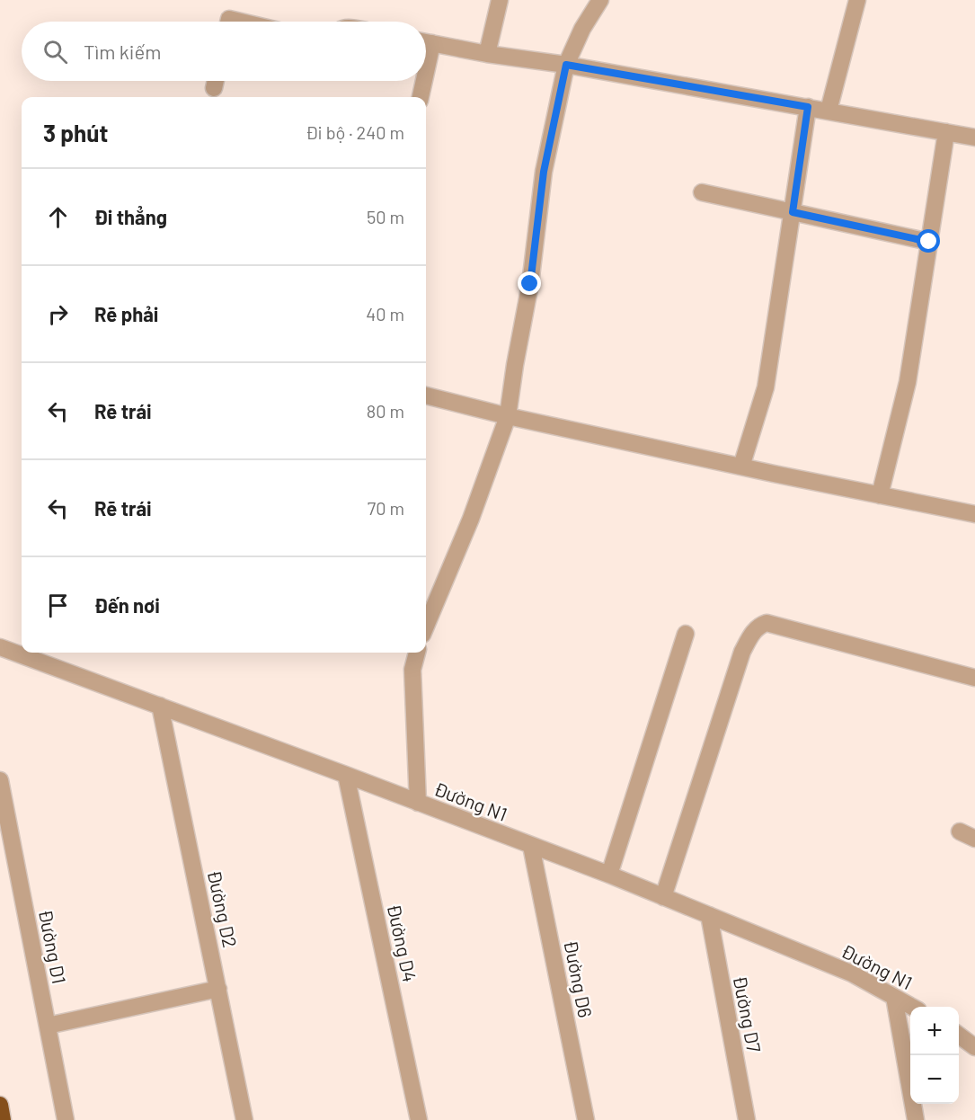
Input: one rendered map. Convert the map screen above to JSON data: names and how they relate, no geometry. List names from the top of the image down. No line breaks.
{"streets":{"street":["Đường N1","Đường D2","Đường D4","Đường D1","Đường D6","Đường D7"]},"crossings":[["Đường N1","Đường D2"],["Đường N1","Đường D4"],["Đường N1","Đường D6"],["Đường N1","Đường D7"]],"page":{"search":"Tìm kiếm","heading":["3 phút","Đi bộ · 240 m"],"list":[["Đi thẳng","50 m"],["Rẽ phải","40 m"],["Rẽ trái","80 m"],["Rẽ trái","70 m"],"Đến nơi"],"map_buttons":["+","−"]}}
